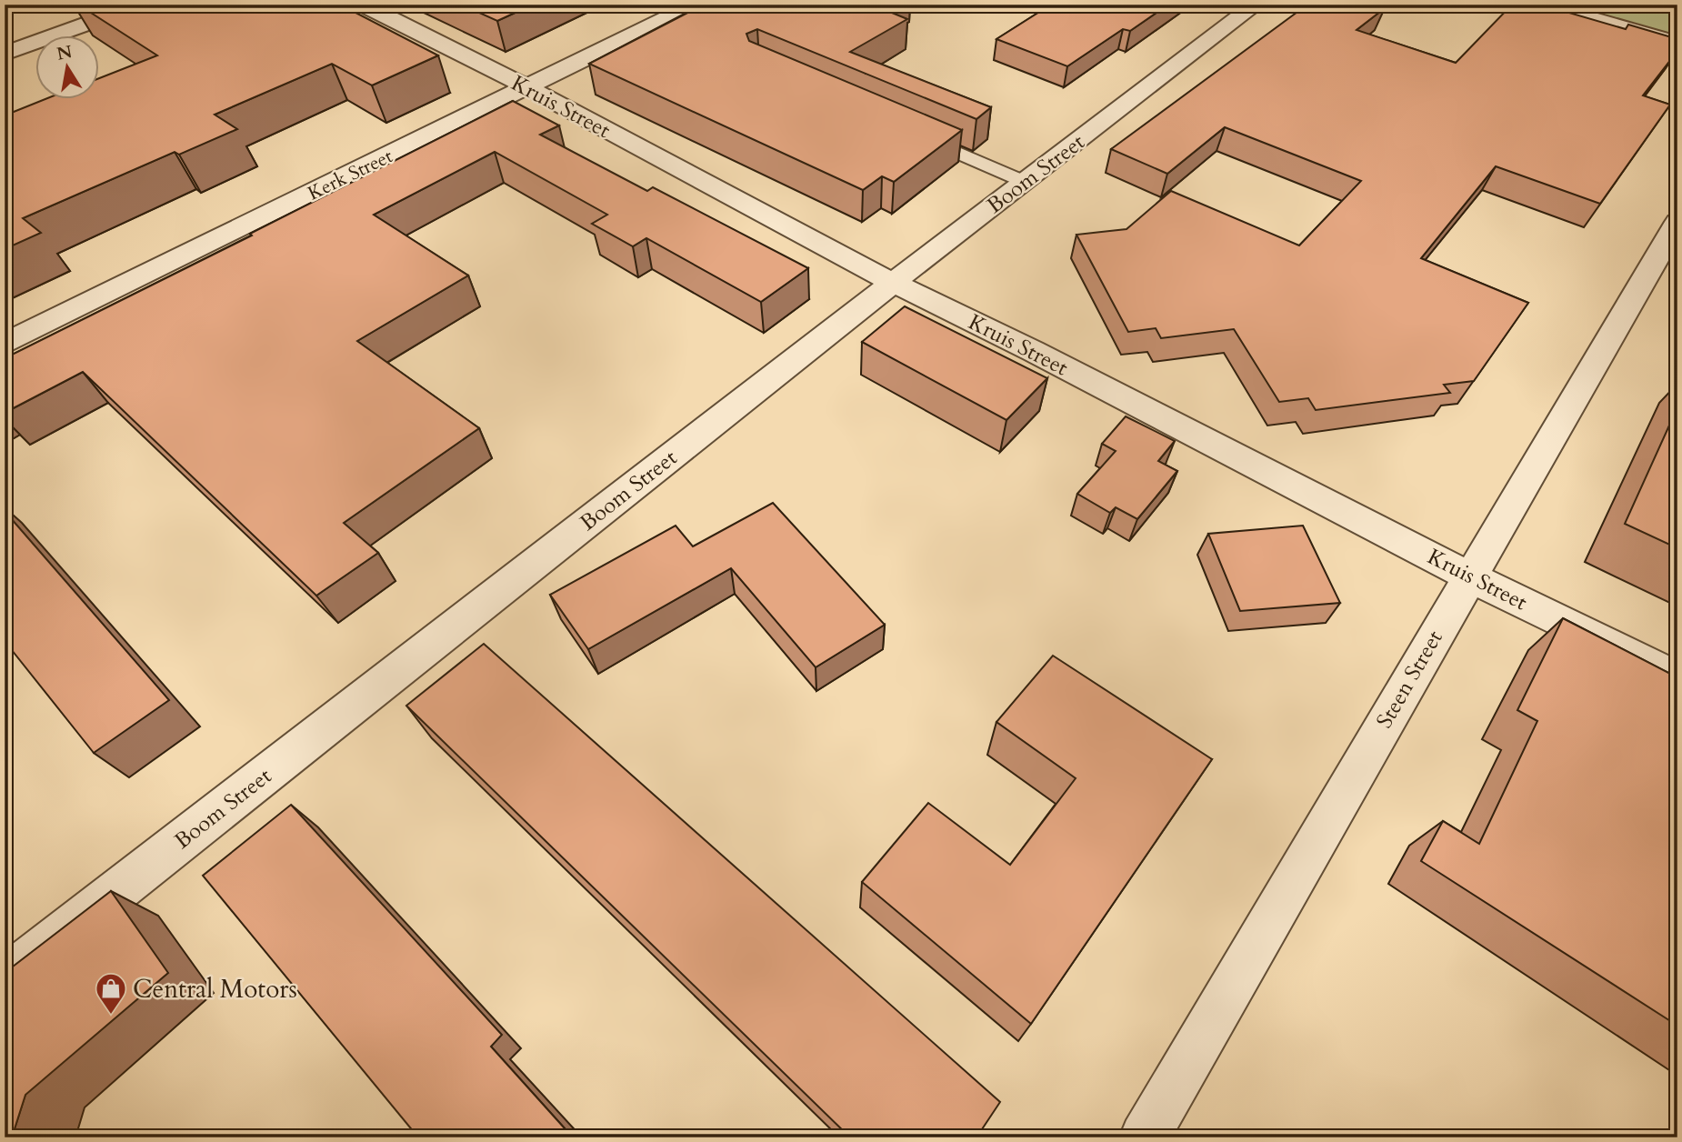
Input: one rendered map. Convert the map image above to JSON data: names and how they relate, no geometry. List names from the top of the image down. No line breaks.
{"streets":{"street":["Kruis Street","Boom Street","Kerk Street","Steen Street"]},"crossings":[["Kruis Street","Boom Street"],["Kruis Street","Kerk Street"],["Kruis Street","Steen Street"]],"places":{"shop":["Central Motors"]},"north":"top"}
